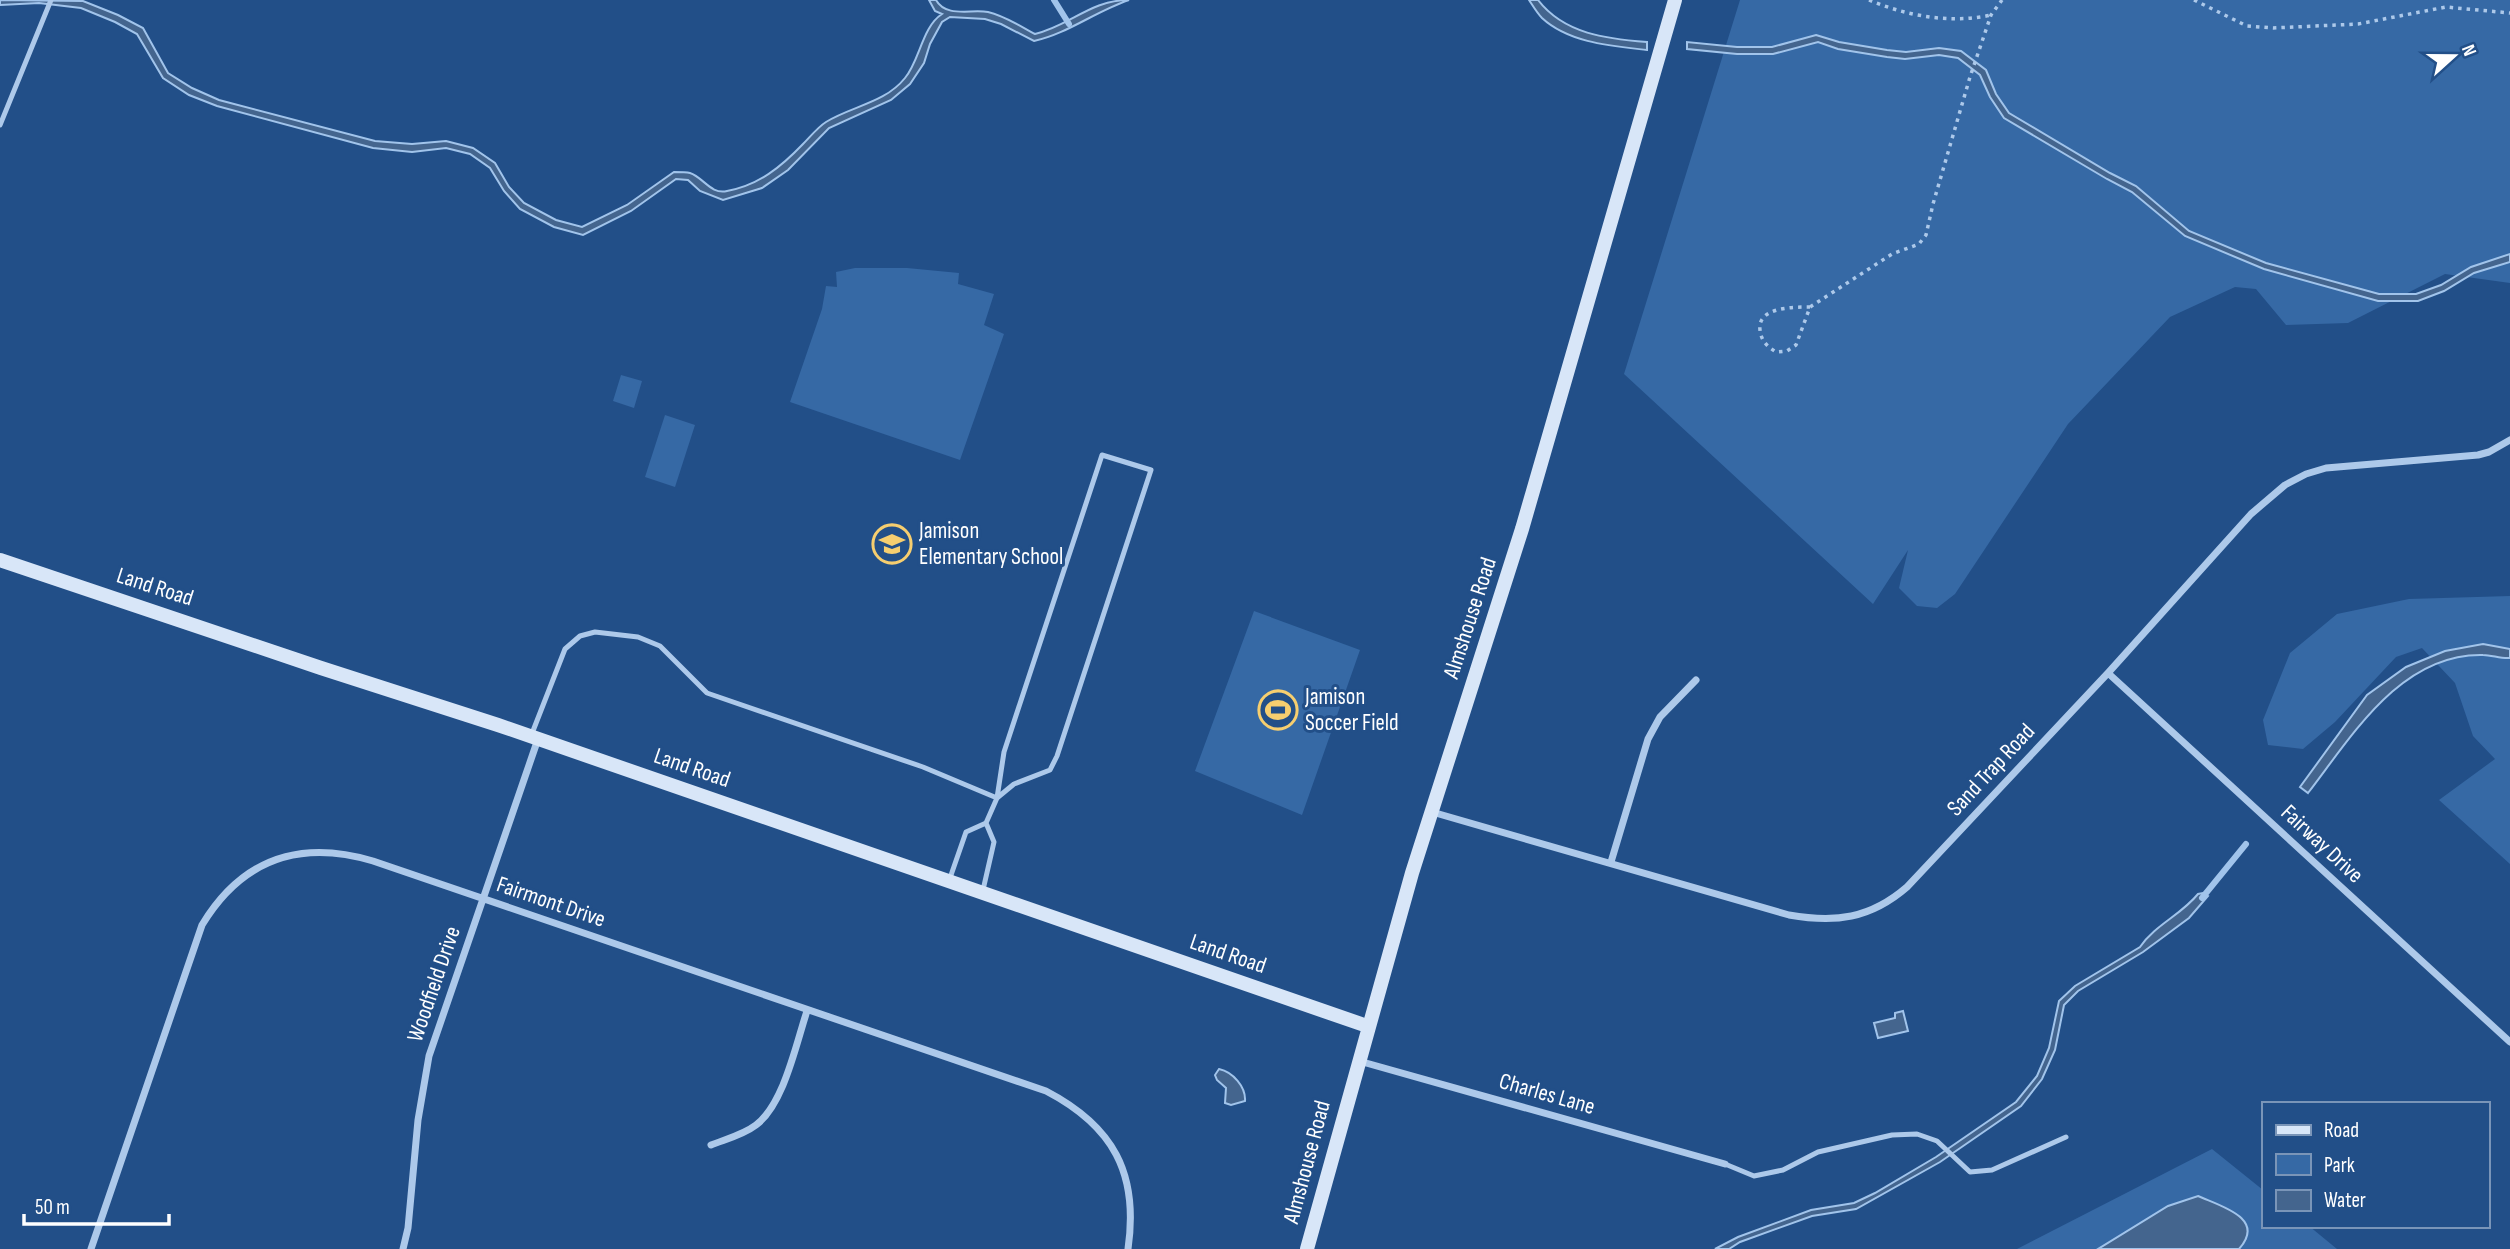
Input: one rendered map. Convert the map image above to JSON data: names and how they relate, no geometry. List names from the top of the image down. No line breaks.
{"streets":{"street":["Land Road","Almshouse Road","Sand Trap Road","Fairway Drive","Fairmont Drive","Woodfield Drive","Charles Lane"]},"crossings":[["Land Road","Almshouse Road"],["Land Road","Woodfield Drive"],["Almshouse Road","Sand Trap Road"],["Almshouse Road","Charles Lane"],["Sand Trap Road","Fairway Drive"],["Fairmont Drive","Woodfield Drive"]],"places":{"school or university":["Jamison Elementary School"],"sports":["Jamison Soccer Field"]},"legend":["Road","Park","Water"],"scale_bar":"50 m","north":"right"}
